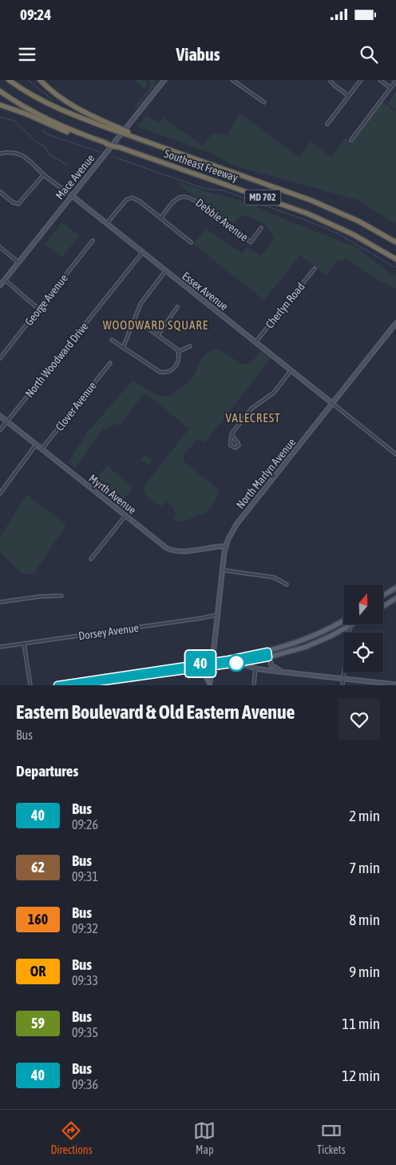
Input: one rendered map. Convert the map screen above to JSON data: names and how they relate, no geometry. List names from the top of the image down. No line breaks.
{"streets":{"highway":["Southeast Freeway","MD 702"],"street":["Mace Avenue","Debbie Avenue","Essex Avenue","George Avenue","Cherlyn Road","North Woodward Drive","Clover Avenue","North Marlyn Avenue","Myrth Avenue","Dorsey Avenue"]},"crossings":[["Mace Avenue","Essex Avenue"],["Essex Avenue","Cherlyn Road"],["Essex Avenue","North Woodward Drive"],["Essex Avenue","North Marlyn Avenue"],["North Woodward Drive","Myrth Avenue"],["Clover Avenue","Myrth Avenue"],["North Marlyn Avenue","Myrth Avenue"],["North Marlyn Avenue","Dorsey Avenue"]],"districts":["WOODWARD SQUARE","VALECREST"],"lines":["bus line 40"],"north":"top","page":{"status":"09:24","header":"Viabus","on_map":"40","heading":[["Eastern Boulevard & Old Eastern Avenue","Bus"],"Departures"],"list":[{"mark":"40","name":"Bus","note":"09:26","value":"2 min"},{"mark":"62","name":"Bus","note":"09:31","value":"7 min"},{"mark":"160","name":"Bus","note":"09:32","value":"8 min"},{"mark":"OR","name":"Bus","note":"09:33","value":"9 min"},{"mark":"59","name":"Bus","note":"09:35","value":"11 min"},{"mark":"40","name":"Bus","note":"09:36","value":"12 min"}],"tabs":["Directions","Map","Tickets"]}}
